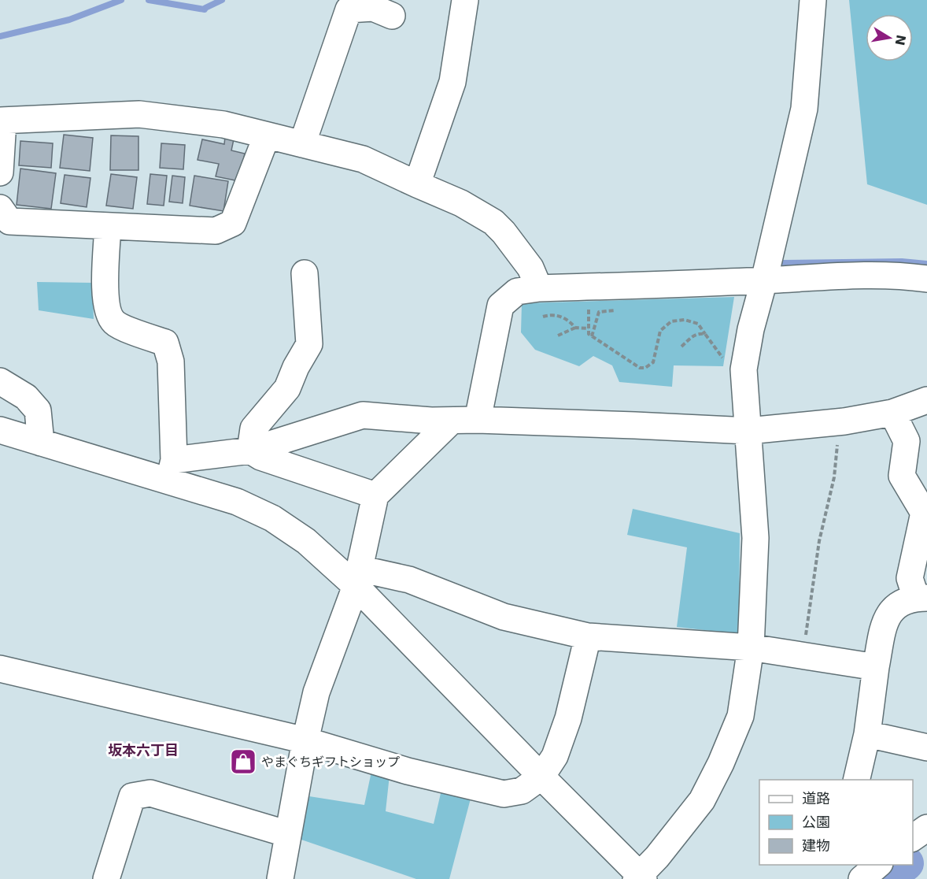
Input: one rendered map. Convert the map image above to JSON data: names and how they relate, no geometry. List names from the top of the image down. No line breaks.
{"districts":["坂本六丁目"],"places":{"shop":["やまぐちギフトショップ"]},"legend":["道路","公園","建物"],"north":"right"}
